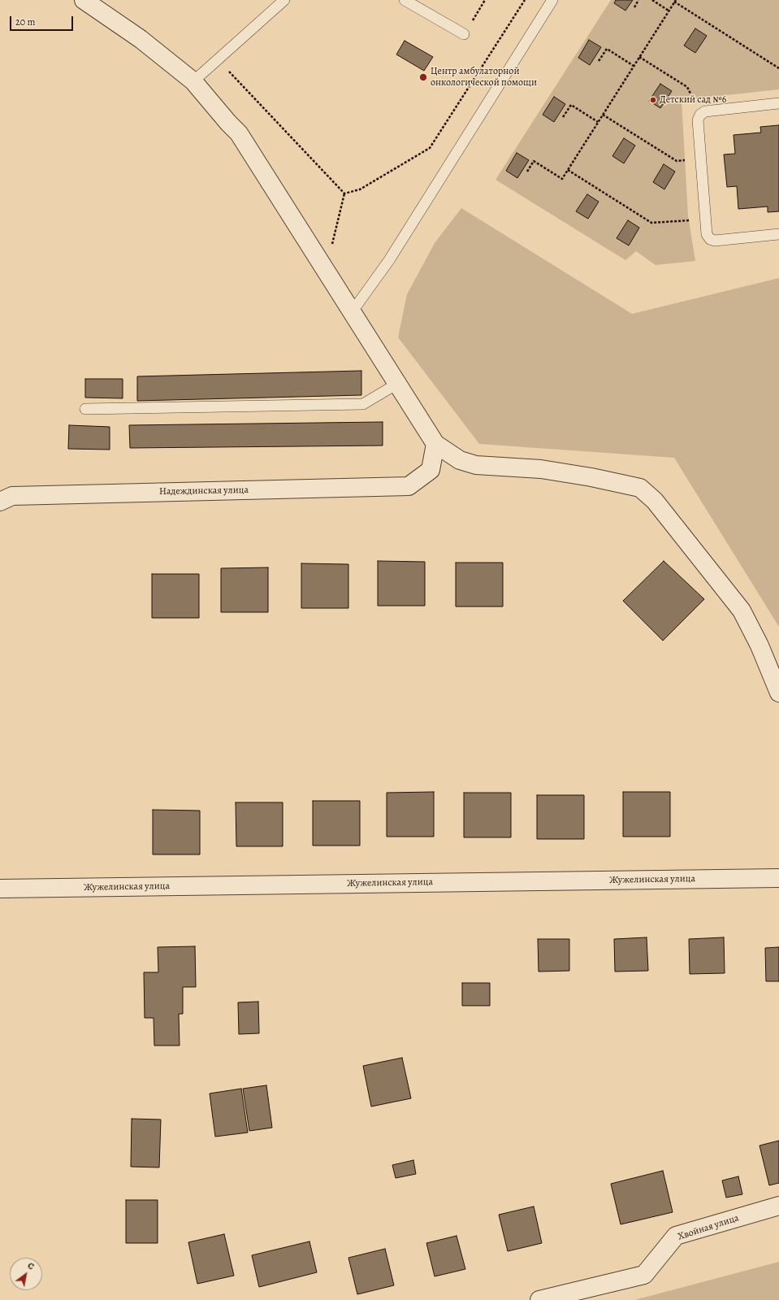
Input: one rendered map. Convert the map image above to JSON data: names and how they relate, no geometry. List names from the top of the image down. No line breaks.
{"streets":{"street":["Надеждинская улица","Жужелинская улица","Хвойная улица"]},"places":["Центр амбулаторной онкологической помощи","Детский сад №6"],"scale_bar":"20 m","north":"top right"}
